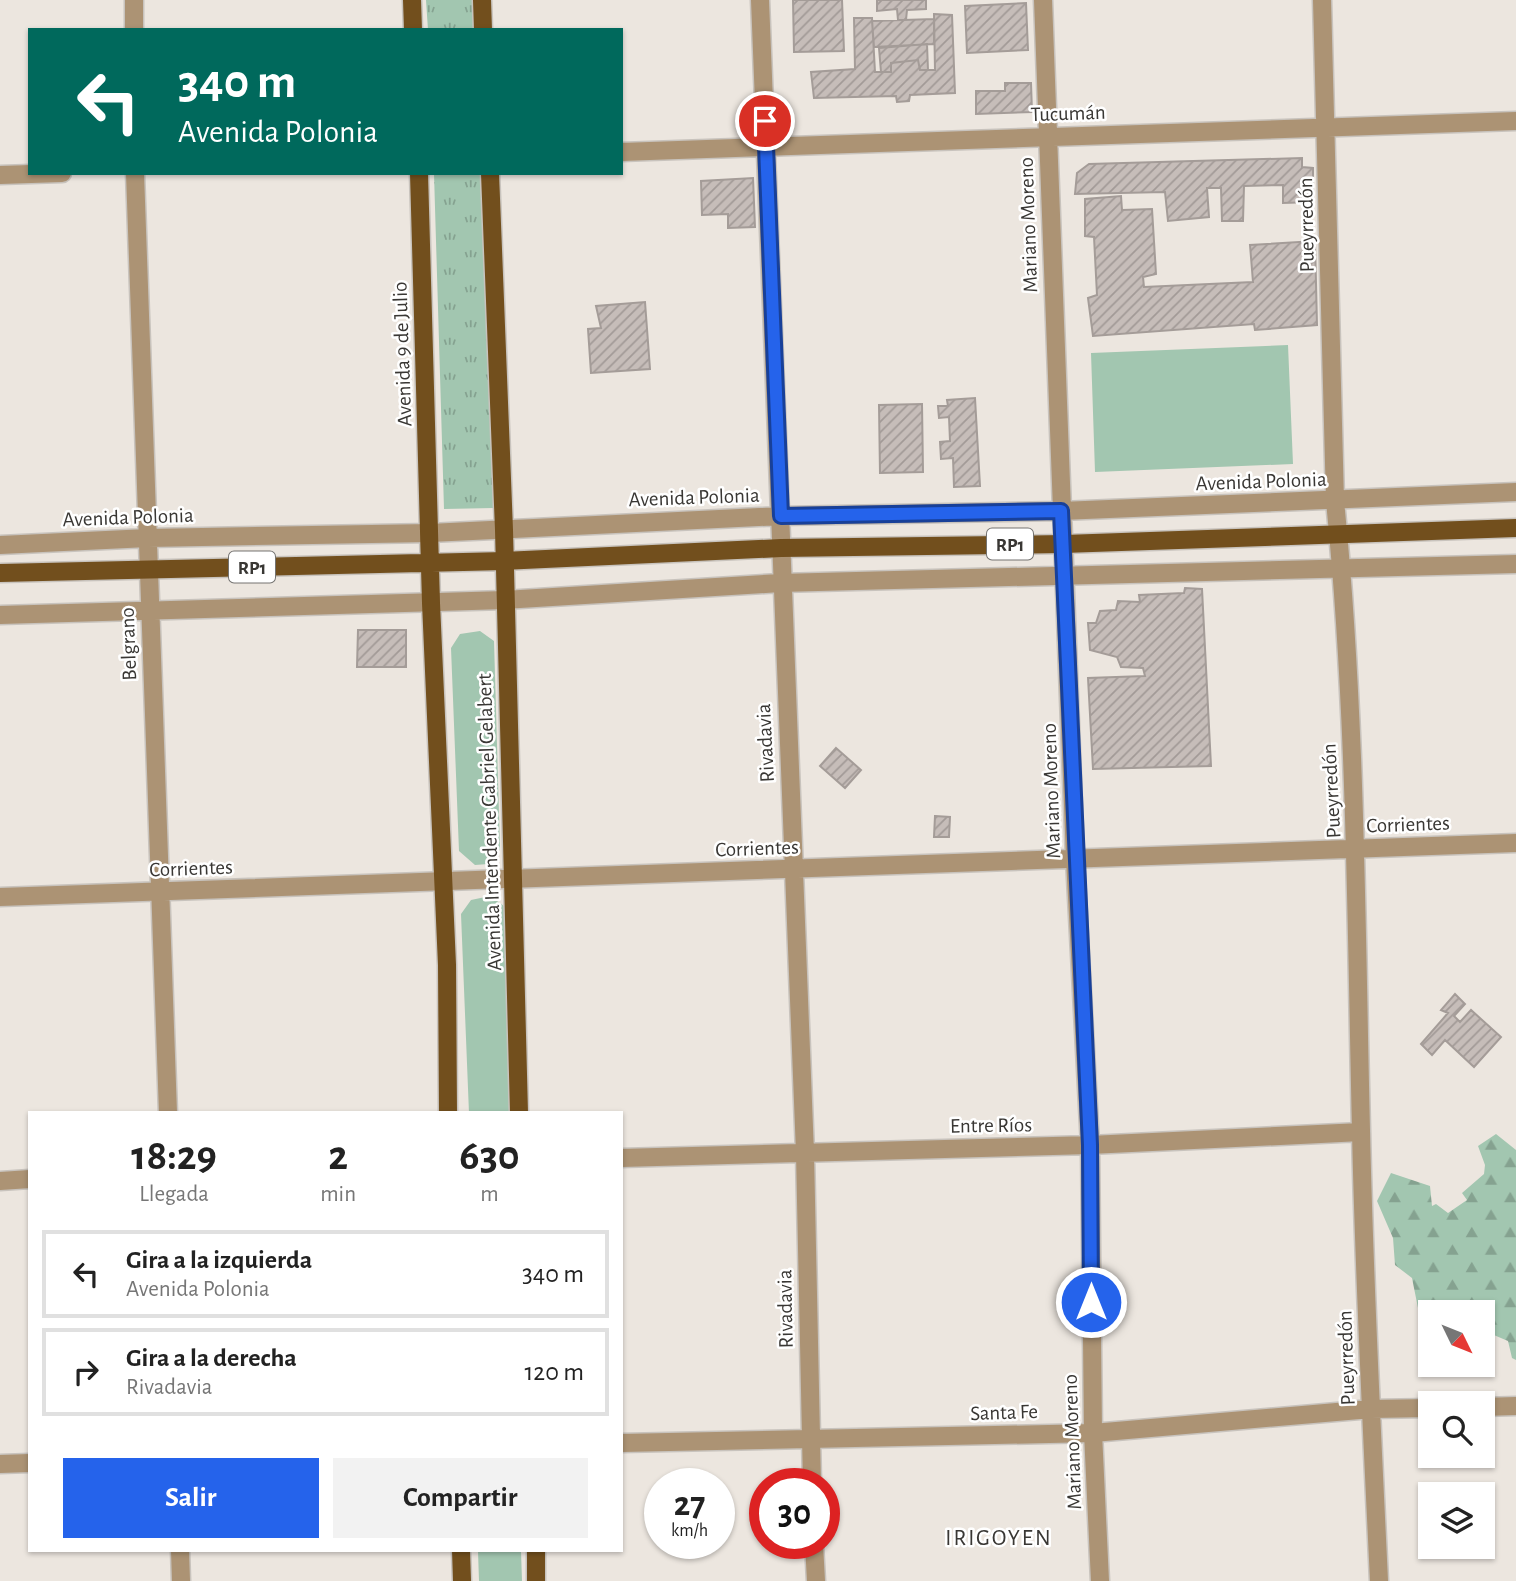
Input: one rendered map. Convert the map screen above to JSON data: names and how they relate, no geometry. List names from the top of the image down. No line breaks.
{"streets":{"main road":["Avenida 9 de Julio","RP1","Avenida Intendente Gabriel Gelabert"],"street":["Tucumán","Mariano Moreno","Pueyrredón","Avenida Polonia","Belgrano","Rivadavia","Corrientes","Entre Ríos","Santa Fe"]},"crossings":[["Tucumán","Mariano Moreno"],["Tucumán","Pueyrredón"],["Tucumán","Rivadavia"],["Mariano Moreno","Avenida Polonia"],["Mariano Moreno","RP1"],["Mariano Moreno","Corrientes"],["Mariano Moreno","Entre Ríos"],["Mariano Moreno","Santa Fe"],["Pueyrredón","Avenida Polonia"],["Pueyrredón","RP1"],["Pueyrredón","Corrientes"],["Pueyrredón","Entre Ríos"],["Pueyrredón","Santa Fe"],["Avenida 9 de Julio","Avenida Polonia"],["Avenida Polonia","Belgrano"],["Avenida Polonia","Rivadavia"],["Avenida Polonia","Avenida Intendente Gabriel Gelabert"],["RP1","Belgrano"],["RP1","Rivadavia"],["RP1","Avenida Intendente Gabriel Gelabert"],["Belgrano","Corrientes"],["Rivadavia","Corrientes"],["Rivadavia","Entre Ríos"],["Rivadavia","Santa Fe"],["Avenida Intendente Gabriel Gelabert","Corrientes"]],"districts":["IRIGOYEN"],"north":"bottom right","page":{"turn":["340 m","Avenida Polonia"],"eta":["18:29","Llegada","2","min","630","m"],"list":[{"name":"Gira a la izquierda","note":"Avenida Polonia","value":"340 m"},{"name":"Gira a la derecha","note":"Rivadavia","value":"120 m"}],"buttons":["Salir","Compartir"],"speed":"27 km/h","limit":"30"}}
